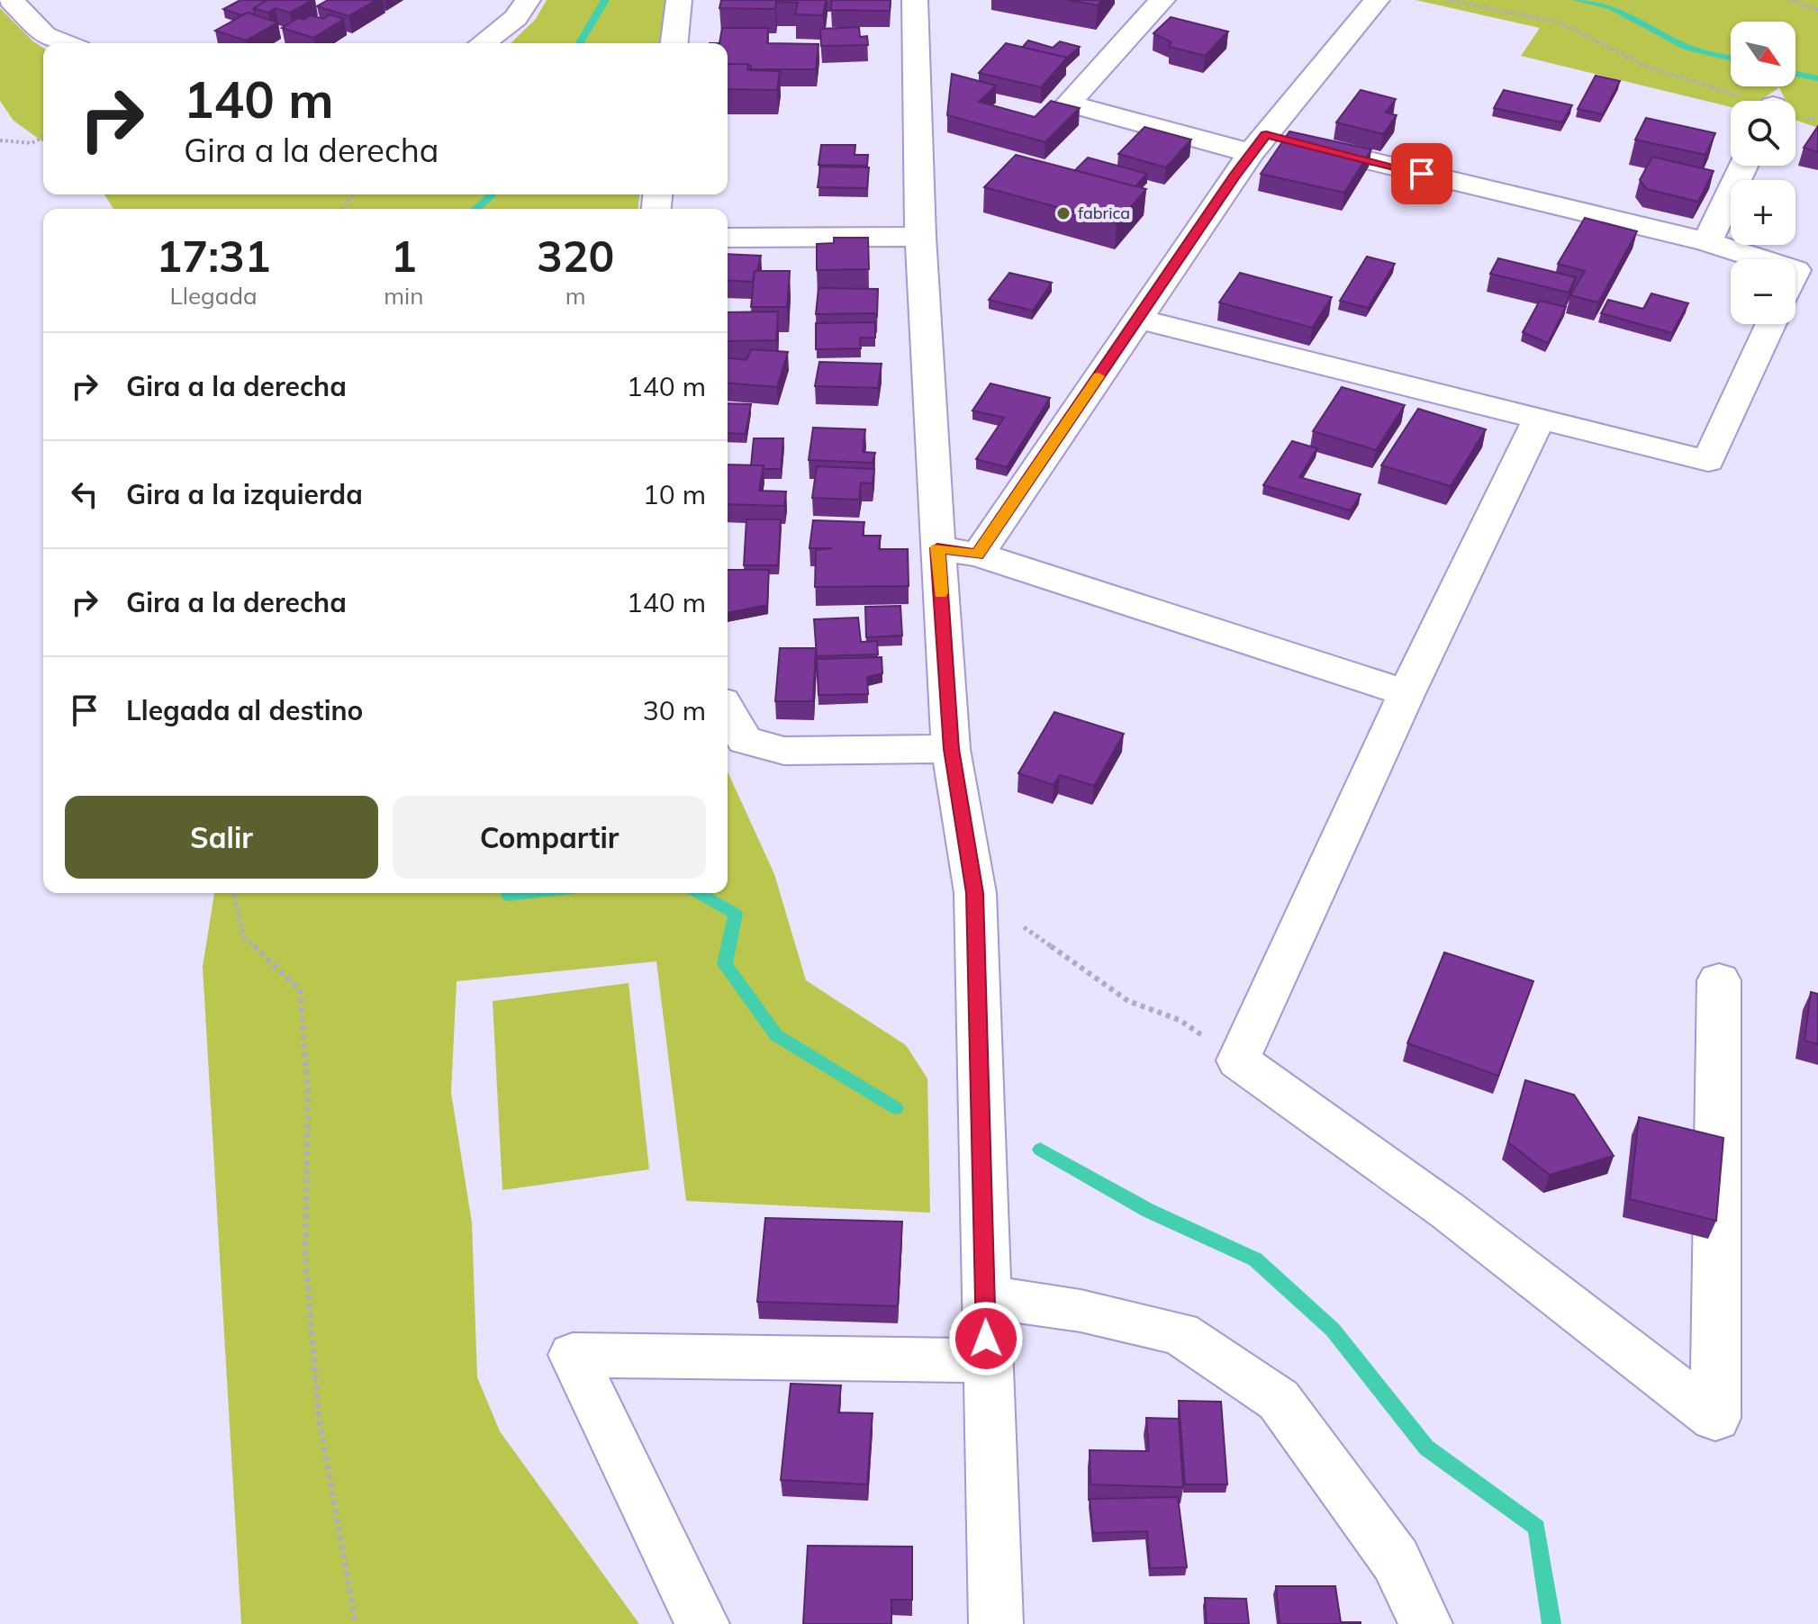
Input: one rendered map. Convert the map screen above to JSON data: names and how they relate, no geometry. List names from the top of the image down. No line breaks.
{"places":["fabrica"],"north":"bottom right","page":{"map_buttons":["+","−"],"turn":["140 m","Gira a la derecha"],"eta":["17:31","Llegada","1","min","320","m"],"list":[{"name":"Gira a la derecha","value":"140 m"},{"name":"Gira a la izquierda","value":"10 m"},{"name":"Gira a la derecha","value":"140 m"},{"name":"Llegada al destino","value":"30 m"}],"buttons":["Salir","Compartir"]}}
